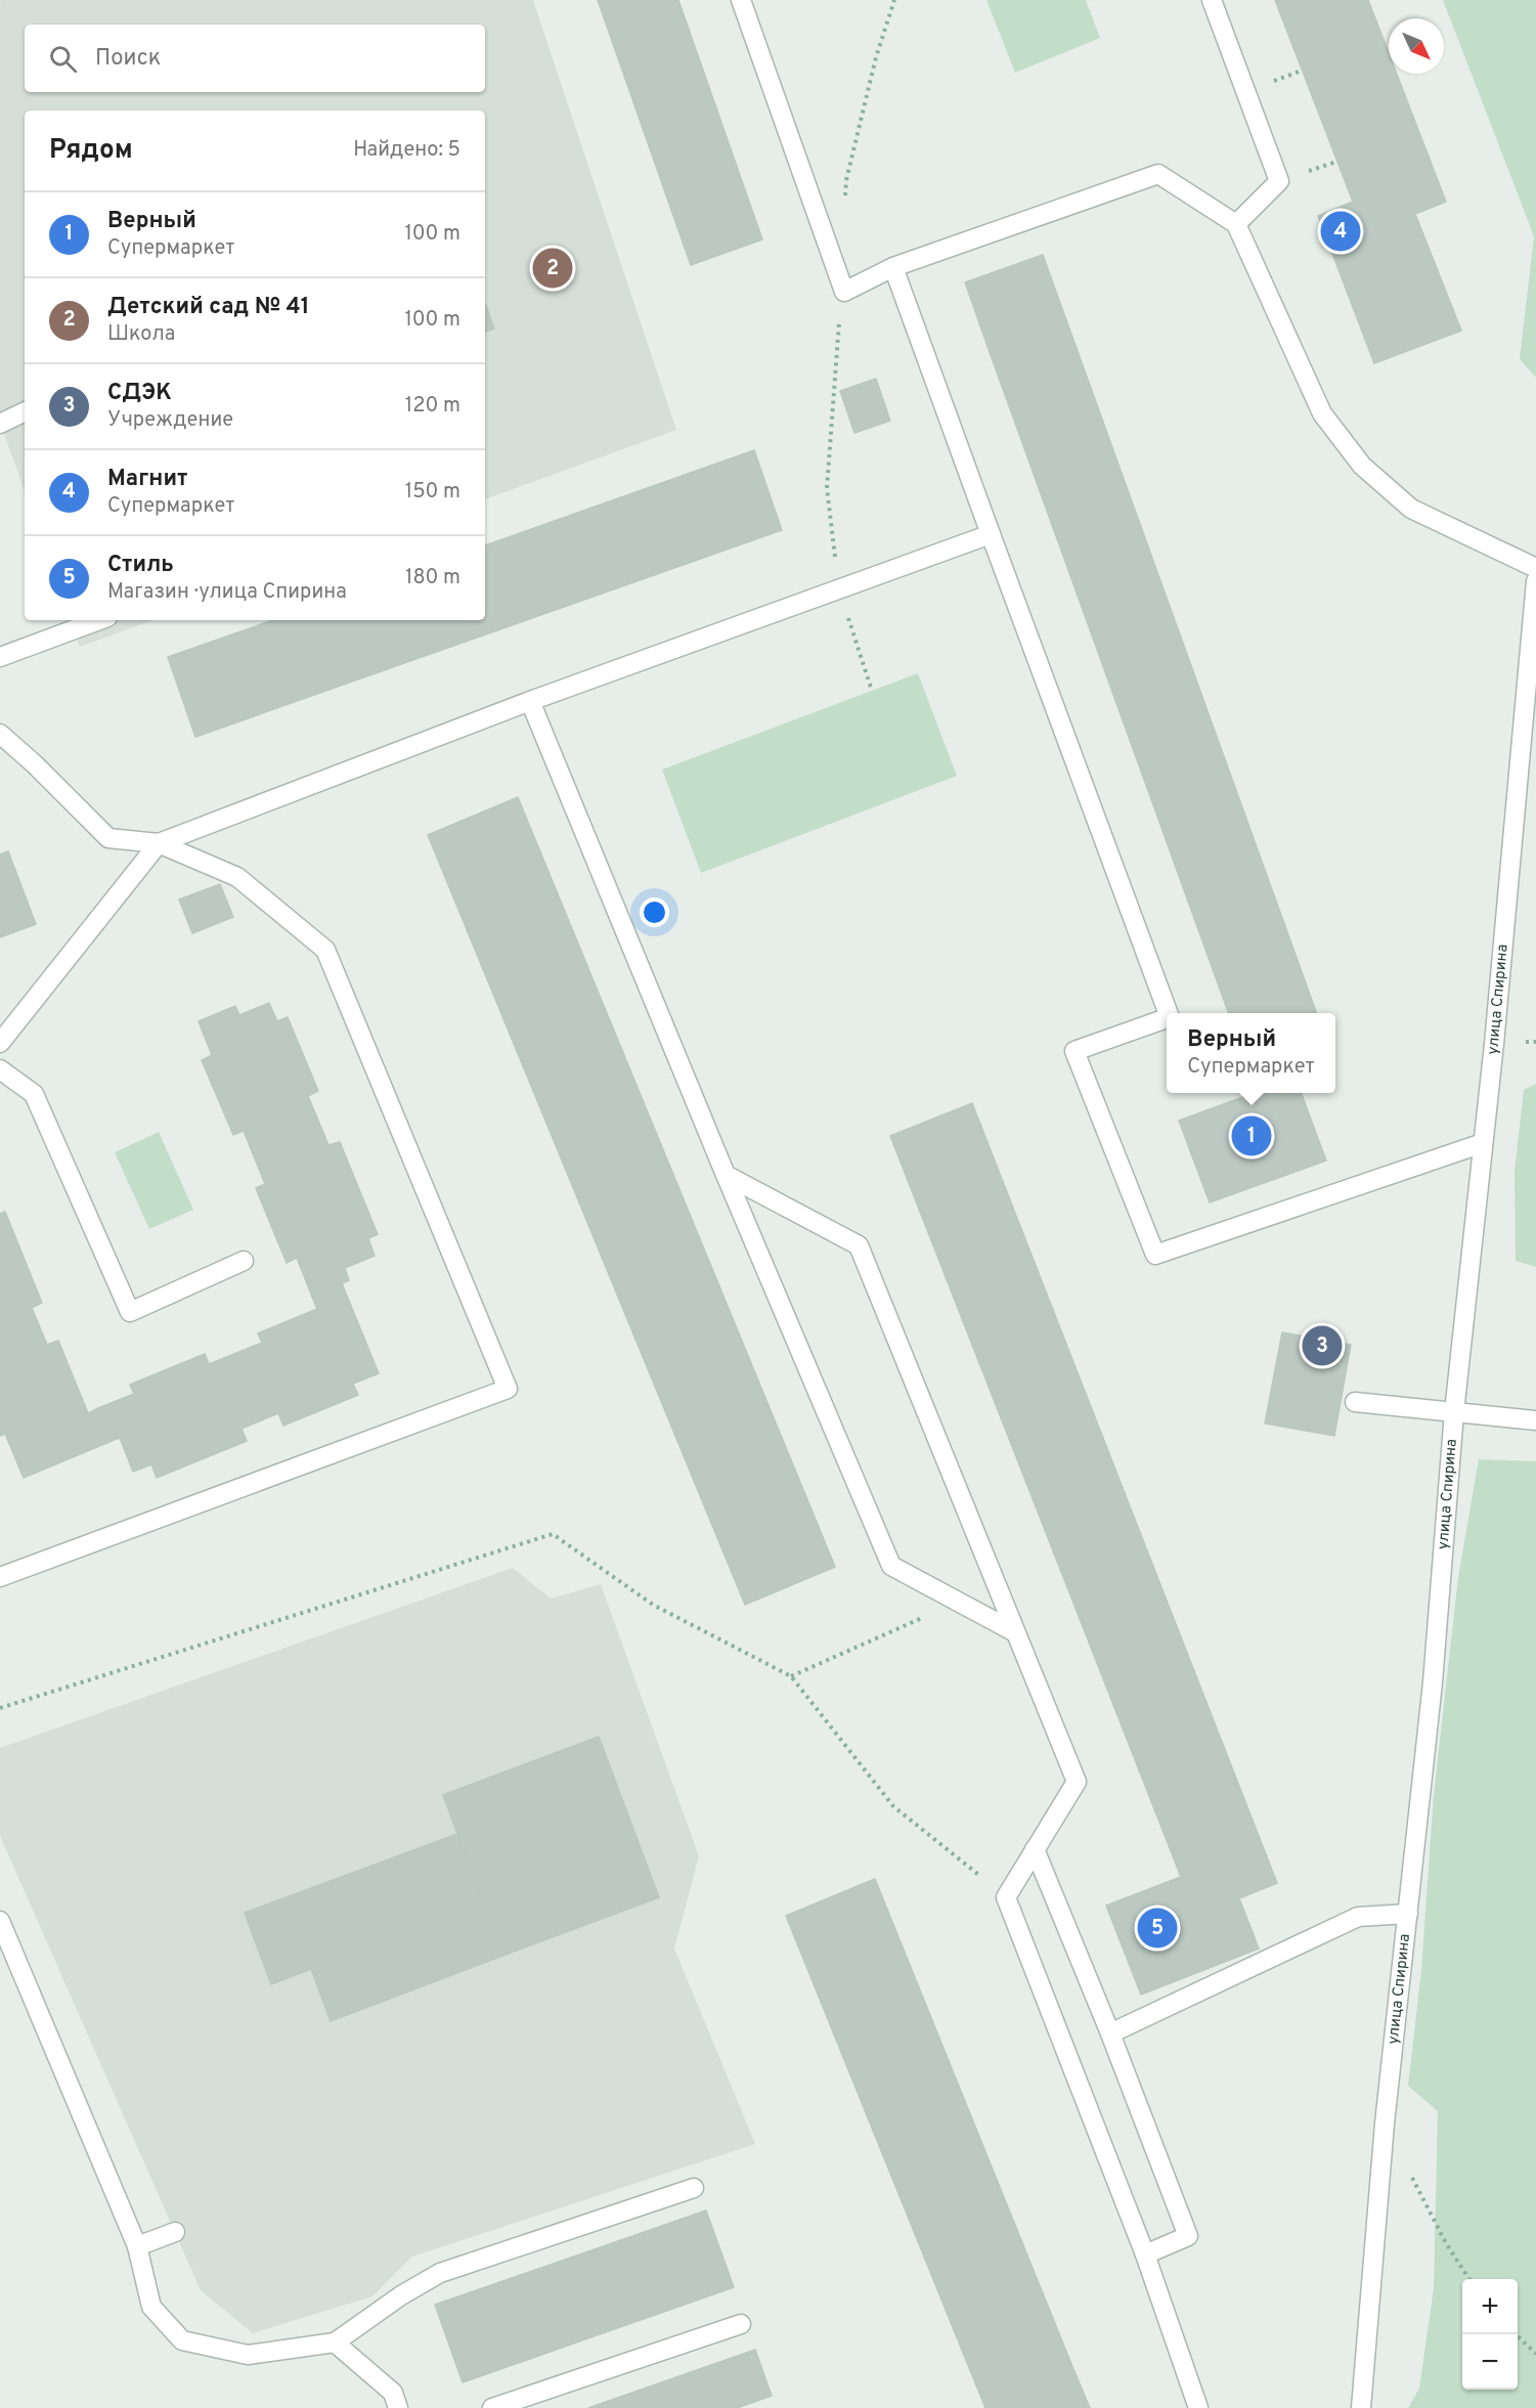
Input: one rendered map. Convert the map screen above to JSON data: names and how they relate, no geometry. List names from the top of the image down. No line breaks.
{"streets":{"street":["улица Спирина"]},"north":"bottom right","page":{"search":"Поиск","heading":["Рядом","Найдено: 5"],"list":[{"mark":"1","name":"Верный","note":"Супермаркет","value":"100 m"},{"mark":"2","name":"Детский сад № 41","note":"Школа","value":"100 m"},{"mark":"3","name":"СДЭК","note":"Учреждение","value":"120 m"},{"mark":"4","name":"Магнит","note":"Супермаркет","value":"150 m"},{"mark":"5","name":"Стиль","note":"Магазин · улица Спирина","value":"180 m"}],"pins":["4","2","1","3","5"],"popup":["Верный","Супермаркет"],"map_buttons":["+","−"]}}
